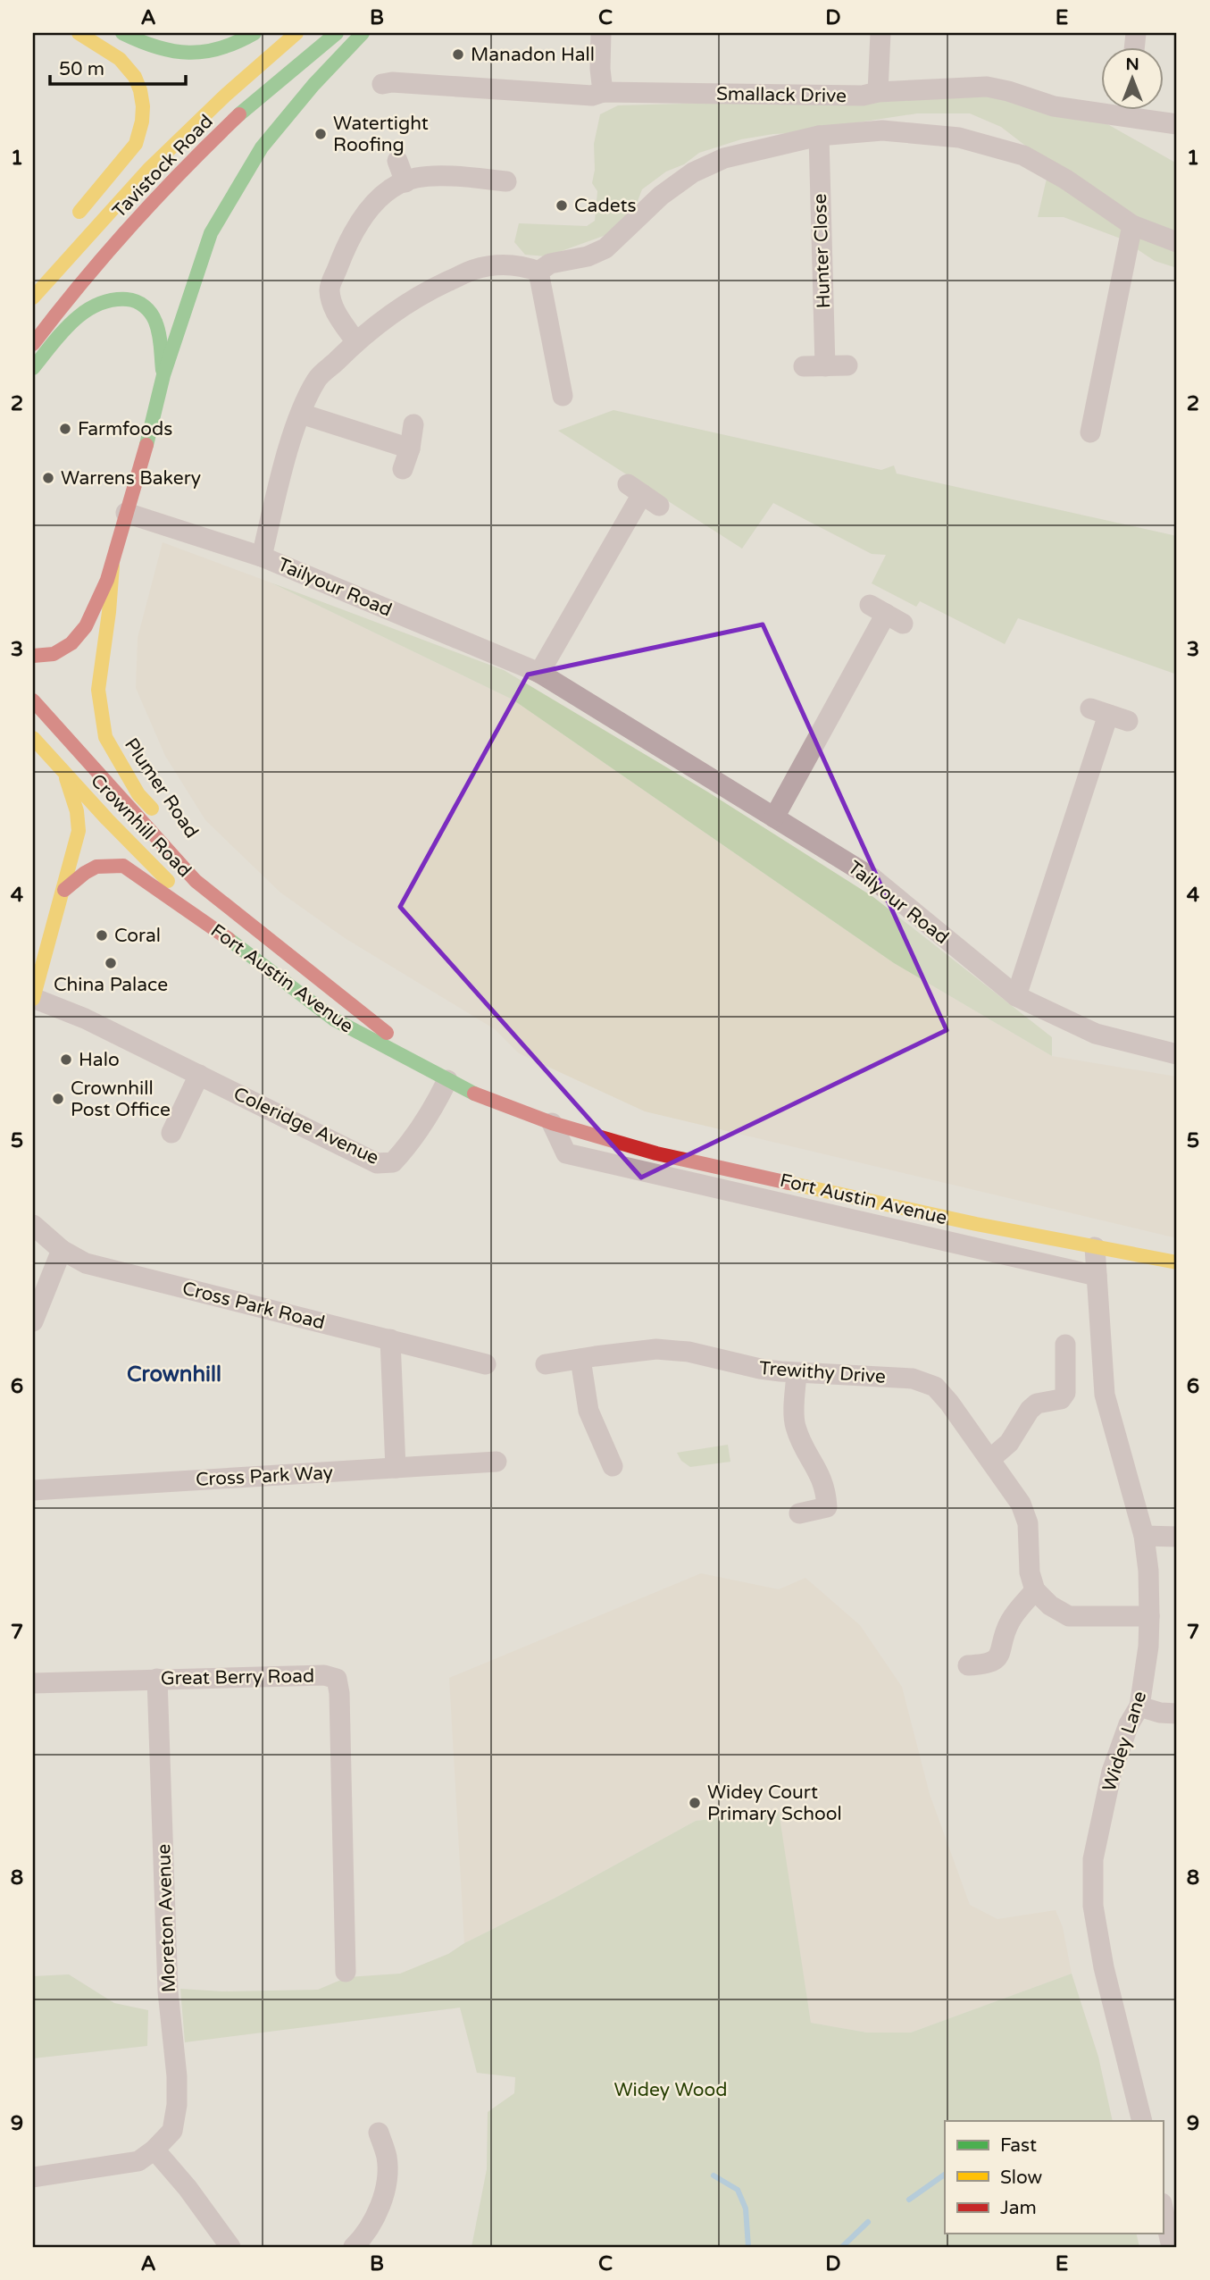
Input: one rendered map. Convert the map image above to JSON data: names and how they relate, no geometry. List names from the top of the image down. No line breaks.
{"streets":{"main road":["Tavistock Road","Plumer Road","Crownhill Road","Fort Austin Avenue"],"street":["Smallack Drive","Hunter Close","Tailyour Road","Coleridge Avenue","Cross Park Road","Trewithy Drive","Cross Park Way","Great Berry Road","Widey Lane","Moreton Avenue"]},"crossings":[["Tailyour Road","Plumer Road"],["Plumer Road","Crownhill Road"],["Plumer Road","Fort Austin Avenue"],["Crownhill Road","Fort Austin Avenue"],["Fort Austin Avenue","Coleridge Avenue"],["Fort Austin Avenue","Widey Lane"],["Great Berry Road","Moreton Avenue"]],"districts":["Crownhill"],"parks":["Widey Wood"],"places":["Manadon Hall","Watertight Roofing","Cadets","Farmfoods","Warrens Bakery","Coral","China Palace","Halo","Crownhill Post Office","Widey Court Primary School"],"legend":["Fast","Slow","Jam"],"scale_bar":"50 m","north":"top","grid":{"columns":["A","B","C","D","E"],"rows":["1","2","3","4","5","6","7","8","9"]}}
